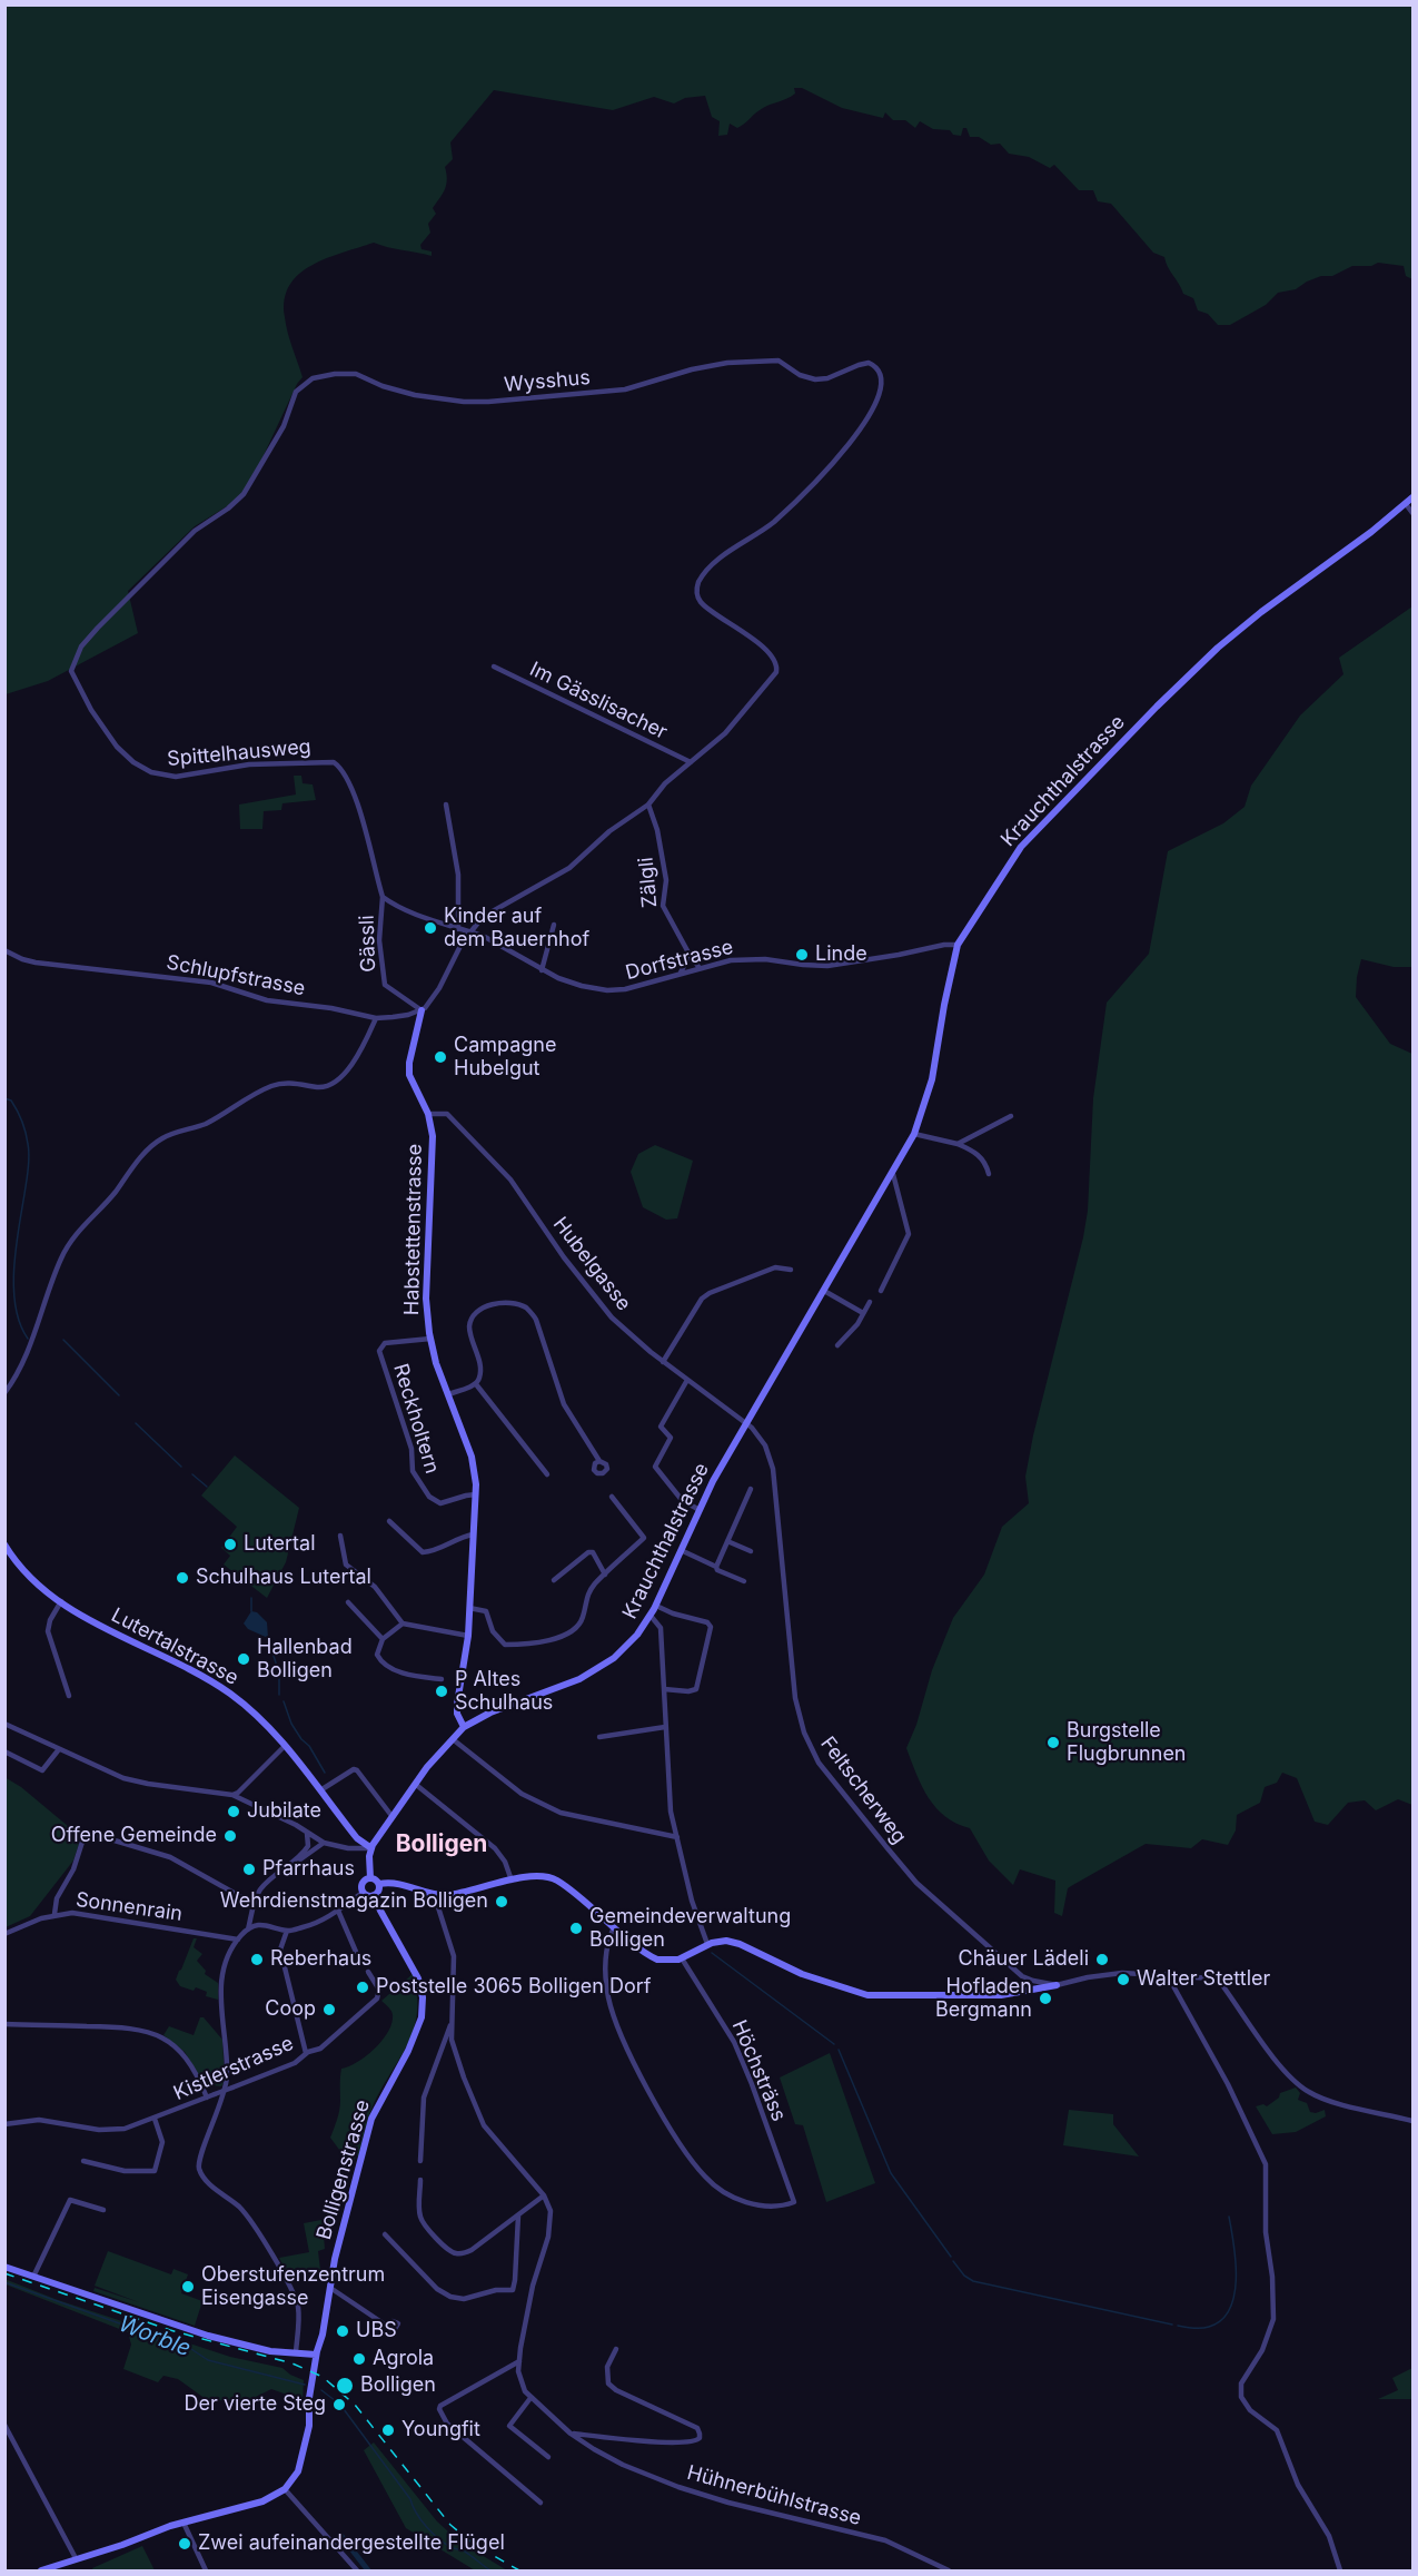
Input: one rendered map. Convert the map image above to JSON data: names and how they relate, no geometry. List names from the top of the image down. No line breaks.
{"streets":{"main road":["Krauchthalstrasse","Habstettenstrasse","Lutertalstrasse","Bolligenstrasse"],"street":["Wysshus","Im Gässlisacher","Spittelhausweg","Zälgli","Gässli","Dorfstrasse","Schlupfstrasse","Hubelgasse","Reckholtern","Feltscherweg","Sonnenrain","Kistlerstrasse","Höchsträss","Hühnerbühlstrasse"]},"crossings":[["Wysshus","Im Gässlisacher"],["Wysshus","Spittelhausweg"],["Spittelhausweg","Gässli"],["Krauchthalstrasse","Dorfstrasse"],["Krauchthalstrasse","Habstettenstrasse"],["Krauchthalstrasse","Hubelgasse"],["Krauchthalstrasse","Feltscherweg"],["Zälgli","Dorfstrasse"],["Gässli","Schlupfstrasse"],["Gässli","Habstettenstrasse"],["Schlupfstrasse","Habstettenstrasse"],["Habstettenstrasse","Hubelgasse"],["Habstettenstrasse","Reckholtern"],["Hubelgasse","Feltscherweg"]],"districts":["Bolligen"],"water":["Worble"],"places":["Kinder auf dem Bauernhof","Linde","Campagne Hubelgut","Lutertal","Schulhaus Lutertal","Hallenbad Bolligen","P Altes Schulhaus","Burgstelle Flugbrunnen","Jubilate","Offene Gemeinde","Pfarrhaus","Wehrdienstmagazin Bolligen","Gemeindeverwaltung Bolligen","Reberhaus","Chäuer Lädeli","Walter Stettler","Poststelle 3065 Bolligen Dorf","Hofladen Bergmann","Coop","Oberstufenzentrum Eisengasse","UBS","Agrola","Bolligen","Der vierte Steg","Youngfit","Zwei aufeinandergestellte Flügel"]}
